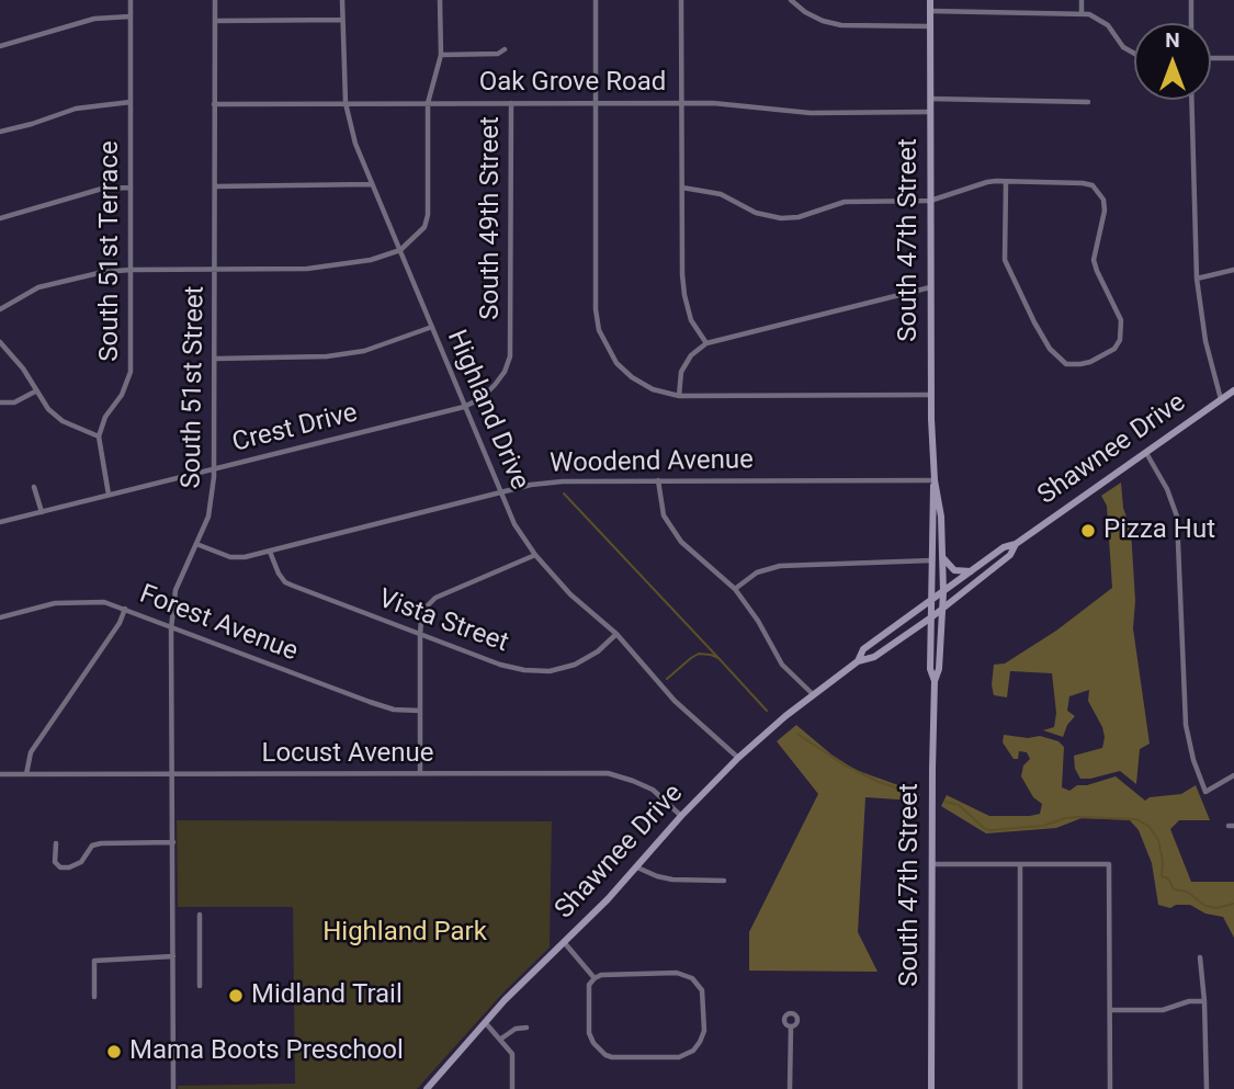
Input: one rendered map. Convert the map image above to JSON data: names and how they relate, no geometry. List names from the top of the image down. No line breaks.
{"streets":{"main road":["South 47th Street","Shawnee Drive"],"street":["Oak Grove Road","South 49th Street","South 51st Terrace","South 51st Street","Highland Drive","Crest Drive","Woodend Avenue","Vista Street","Forest Avenue","Locust Avenue"]},"crossings":[["Oak Grove Road","South 49th Street"],["Oak Grove Road","South 47th Street"],["Oak Grove Road","South 51st Street"],["Oak Grove Road","Highland Drive"],["South 49th Street","Highland Drive"],["South 49th Street","Crest Drive"],["South 47th Street","Shawnee Drive"],["South 47th Street","Woodend Avenue"],["South 51st Street","Crest Drive"],["South 51st Street","Woodend Avenue"],["South 51st Street","Forest Avenue"],["South 51st Street","Locust Avenue"],["Highland Drive","Crest Drive"],["Highland Drive","Shawnee Drive"],["Highland Drive","Woodend Avenue"],["Highland Drive","Vista Street"],["Shawnee Drive","Locust Avenue"],["Woodend Avenue","Vista Street"]],"parks":["Highland Park"],"places":["Pizza Hut","Midland Trail","Mama Boots Preschool"],"north":"top"}
